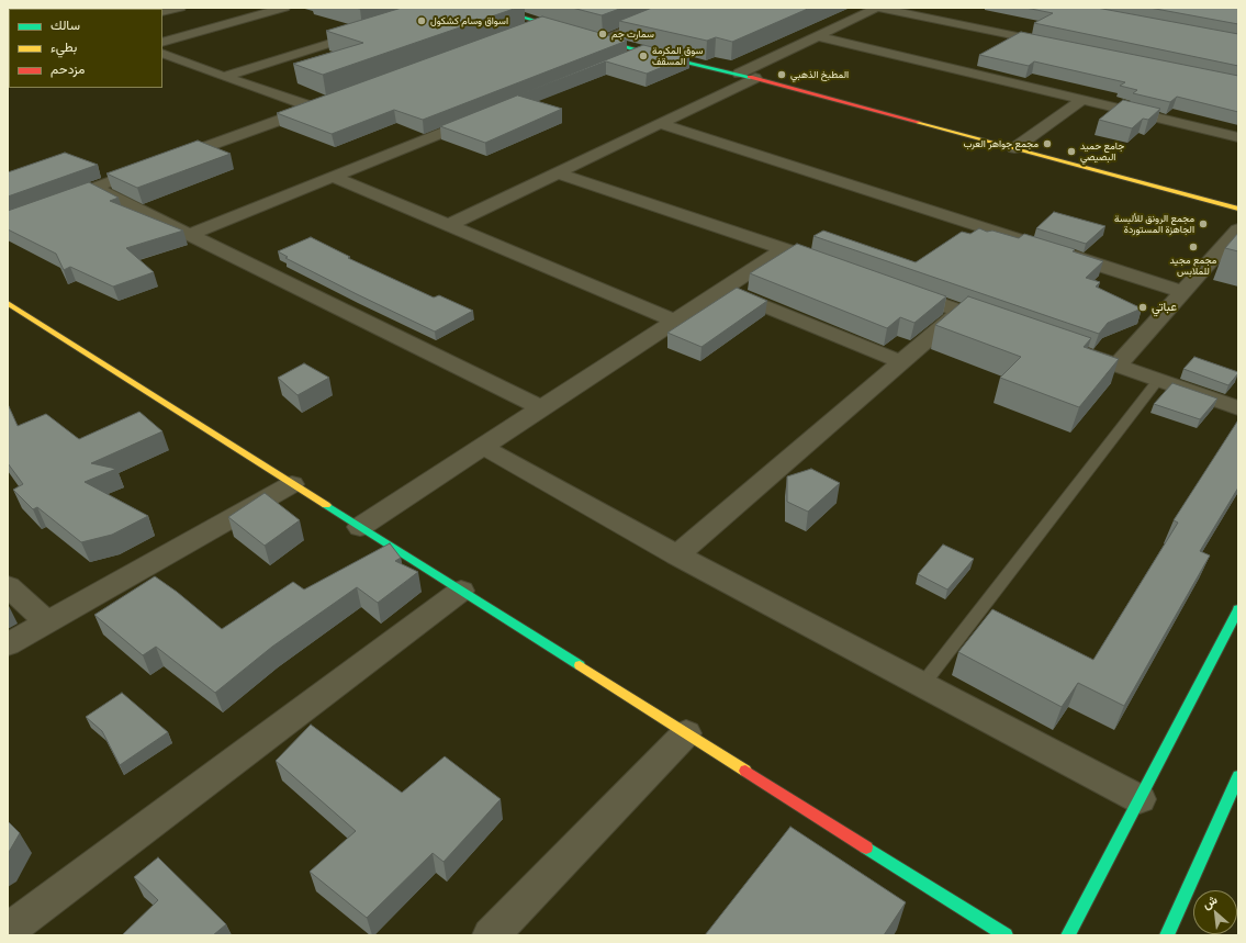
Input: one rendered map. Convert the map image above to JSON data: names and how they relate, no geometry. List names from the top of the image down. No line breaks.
{"places":["اسواق وسام كشكول","سمارت جم","سوق المكرمة المسقف","المطبخ الذهبي","مجمع جواهر العرب","جامع حميد البصيصي","مجمع الرونق للألبسة الجاهزة المستوردة","مجمع مجيد للملابس","عباتي"],"legend":["سالك","بطيء","مزدحم"],"north":"top left"}
